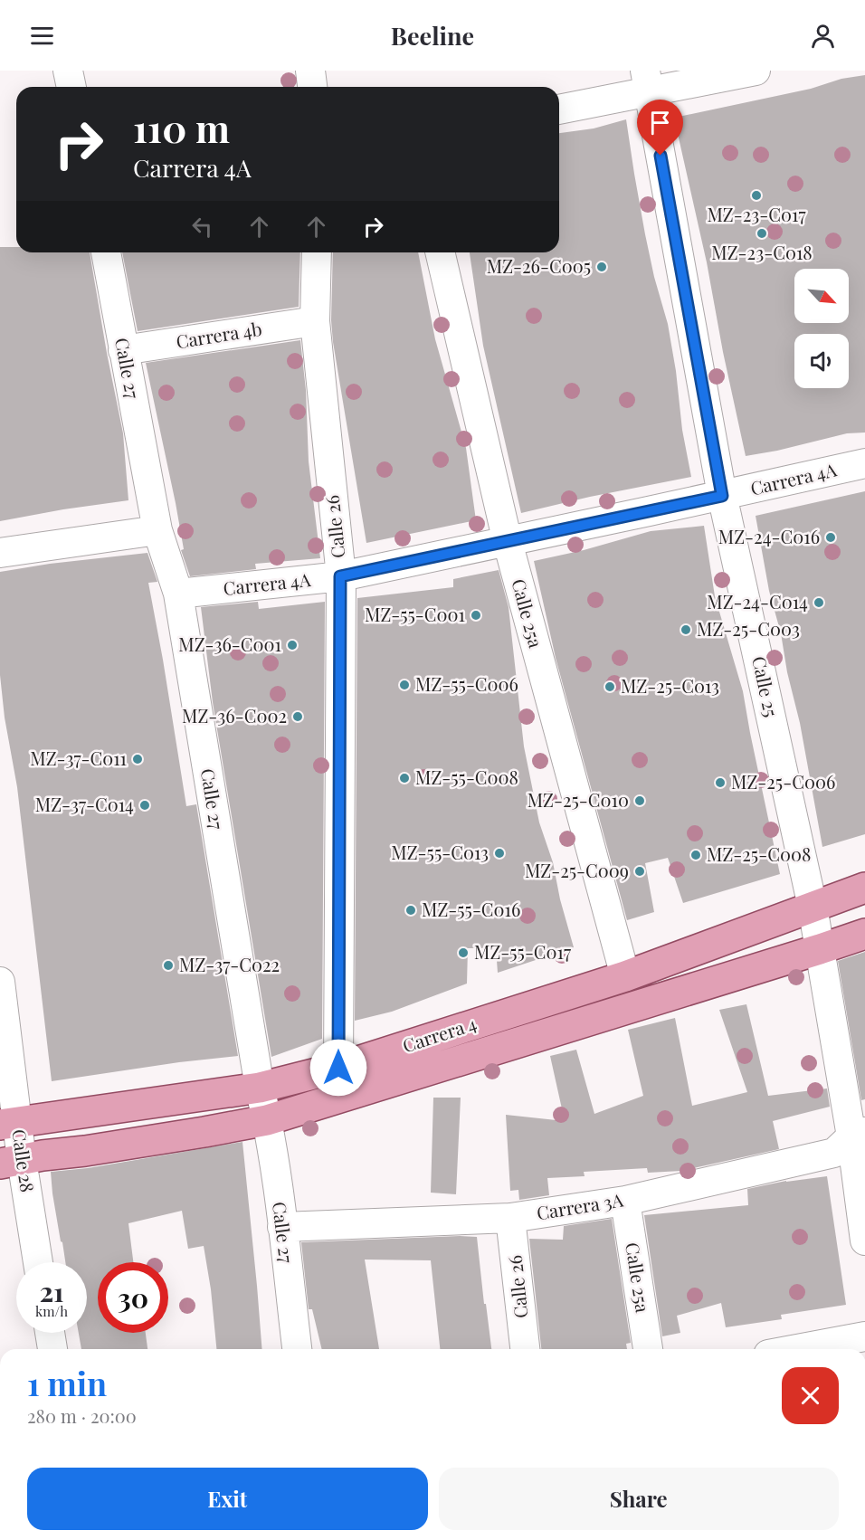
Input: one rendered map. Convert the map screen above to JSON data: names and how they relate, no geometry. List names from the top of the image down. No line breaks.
{"streets":{"main road":["Carrera 4"],"street":["Carrera 4b","Calle 27","Carrera 4A","Calle 26","Calle 25a","Calle 25","Calle 28","Carrera 3A"]},"crossings":[["Carrera 4b","Calle 27"],["Carrera 4b","Calle 26"],["Calle 27","Carrera 4A"],["Calle 27","Carrera 4"],["Calle 27","Carrera 3A"],["Carrera 4A","Calle 26"],["Carrera 4A","Calle 25a"],["Carrera 4A","Calle 25"],["Calle 26","Carrera 4"],["Calle 26","Carrera 3A"],["Calle 25a","Carrera 4"],["Calle 25a","Carrera 3A"],["Calle 25","Carrera 4"],["Calle 25","Carrera 3A"],["Carrera 4","Calle 28"]],"places":["MZ-23-C017","MZ-23-C018","MZ-26-C005","MZ-24-C016","MZ-24-C014","MZ-55-C001","MZ-25-C003","MZ-36-C001","MZ-55-C006","MZ-25-C013","MZ-36-C002","MZ-37-C011","MZ-55-C008","MZ-25-C006","MZ-25-C010","MZ-37-C014","MZ-55-C013","MZ-25-C008","MZ-25-C009","MZ-55-C016","MZ-55-C017","MZ-37-C022"],"north":"bottom right","page":{"header":"Beeline","turn":["110 m","Carrera 4A"],"speed":"21 km/h","limit":"30","heading":["1 min","280 m · 20:00"],"buttons":["Exit","Share"]}}
